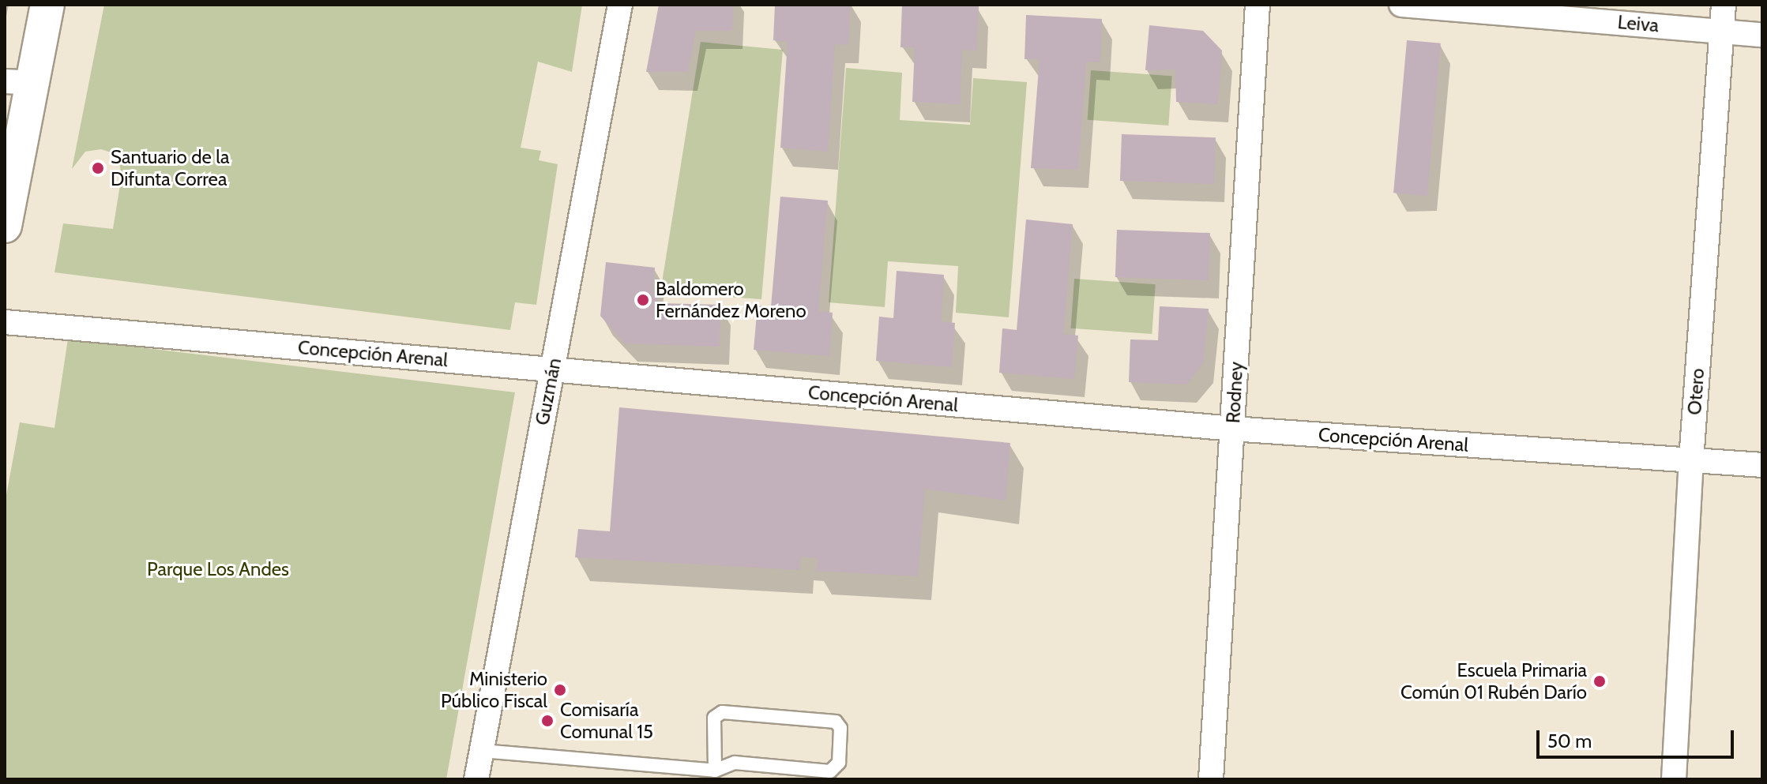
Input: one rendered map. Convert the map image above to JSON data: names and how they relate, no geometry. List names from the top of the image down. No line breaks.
{"streets":{"street":["Leiva","Concepción Arenal","Guzmán","Otero","Rodney"]},"crossings":[["Leiva","Otero"],["Concepción Arenal","Guzmán"],["Concepción Arenal","Otero"],["Concepción Arenal","Rodney"]],"parks":["Parque Los Andes"],"places":["Santuario de la Difunta Correa","Baldomero Fernández Moreno","Escuela Primaria Común 01 Rubén Darío","Ministerio Público Fiscal","Comisaría Comunal 15"],"scale_bar":"50 m"}
